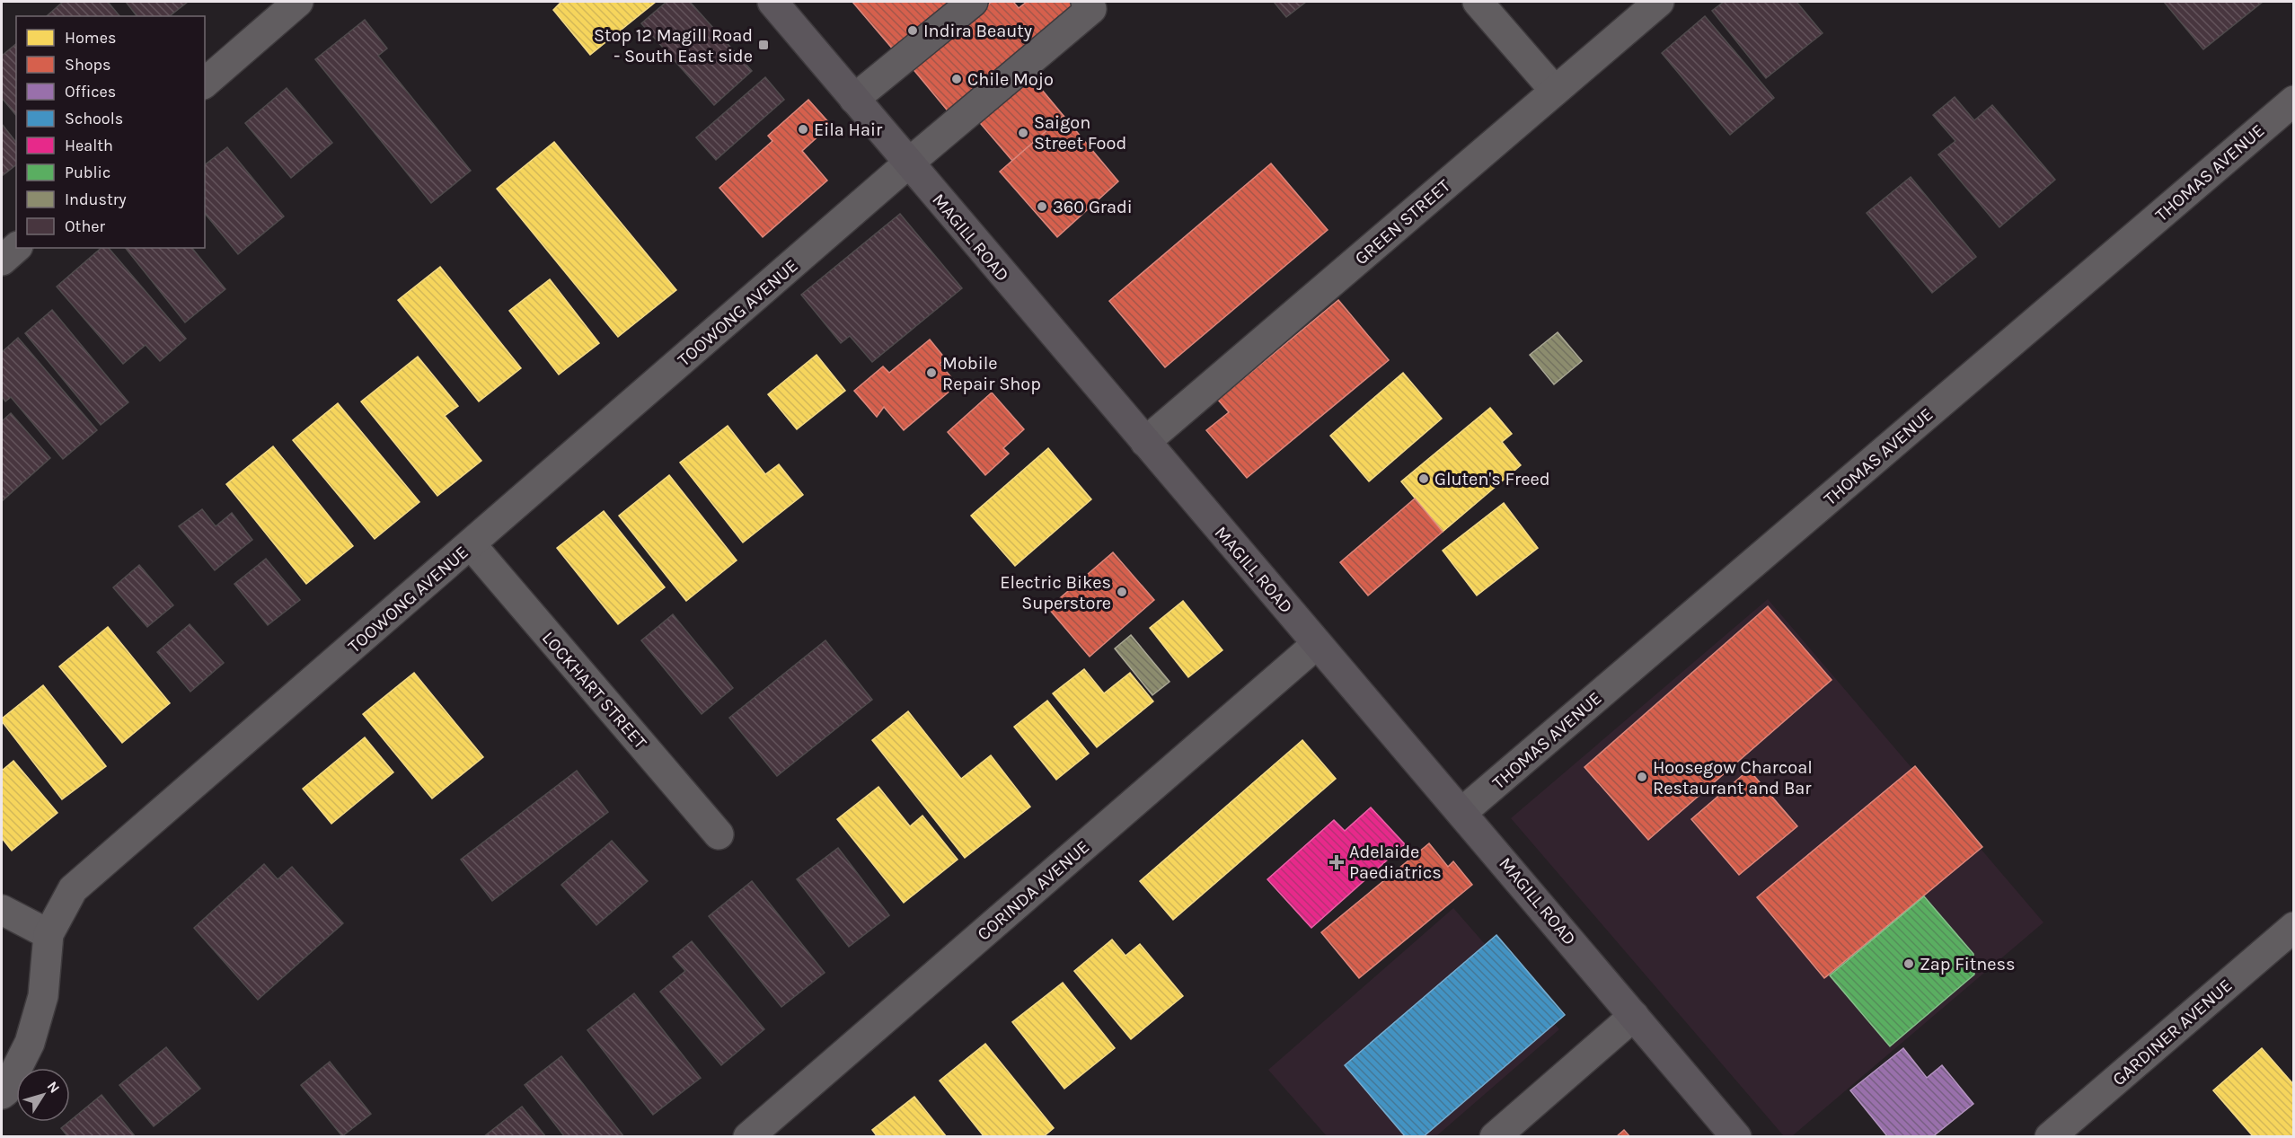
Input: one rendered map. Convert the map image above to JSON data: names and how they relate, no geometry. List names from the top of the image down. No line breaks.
{"streets":{"main road":["MAGILL ROAD"],"street":["THOMAS AVENUE","GREEN STREET","TOOWONG AVENUE","LOCKHART STREET","CORINDA AVENUE","GARDINER AVENUE"]},"crossings":[["THOMAS AVENUE","MAGILL ROAD"],["GREEN STREET","MAGILL ROAD"],["MAGILL ROAD","TOOWONG AVENUE"],["MAGILL ROAD","CORINDA AVENUE"],["TOOWONG AVENUE","LOCKHART STREET"]],"places":{"other":["Indira Beauty","Chile Mojo","Eila Hair","Saigon Street Food","360 Gradi","Mobile Repair Shop","Gluten's Freed","Electric Bikes Superstore","Hoosegow Charcoal Restaurant and Bar","Zap Fitness"],"transit":["Stop 12 Magill Road - South East side"],"health":["Adelaide Paediatrics"]},"legend":["Homes","Shops","Offices","Schools","Health","Public","Industry","Other"],"north":"top right"}
